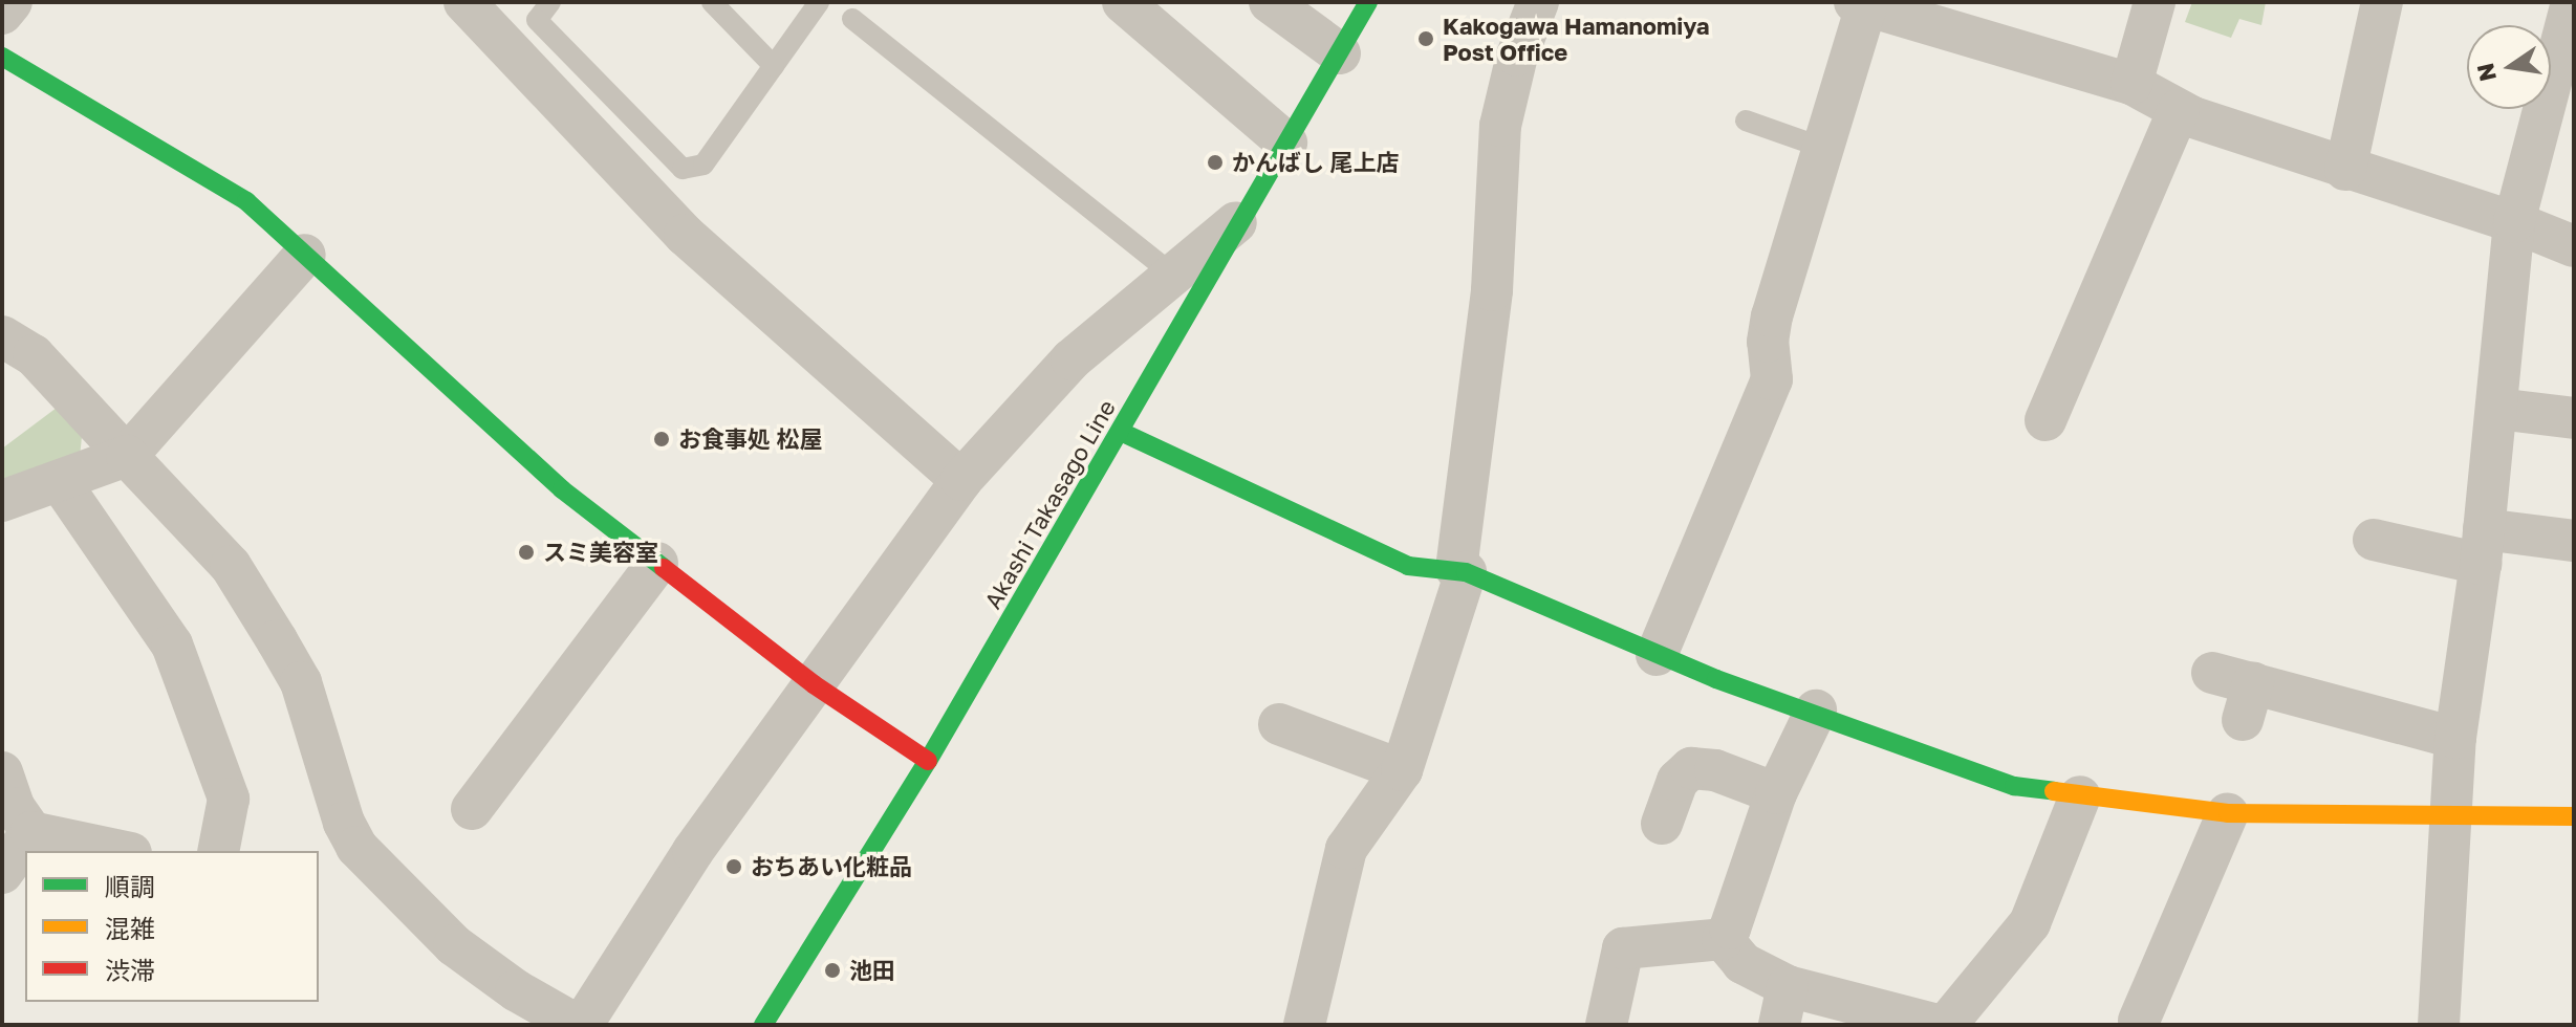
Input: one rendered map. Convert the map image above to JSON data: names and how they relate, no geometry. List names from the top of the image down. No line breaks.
{"streets":{"street":["Akashi Takasago Line"]},"places":["Kakogawa Hamanomiya Post Office","かんばし 尾上店","お食事処 松屋","スミ美容室","おちあい化粧品","池田"],"legend":["順調","混雑","渋滞"],"north":"left"}
